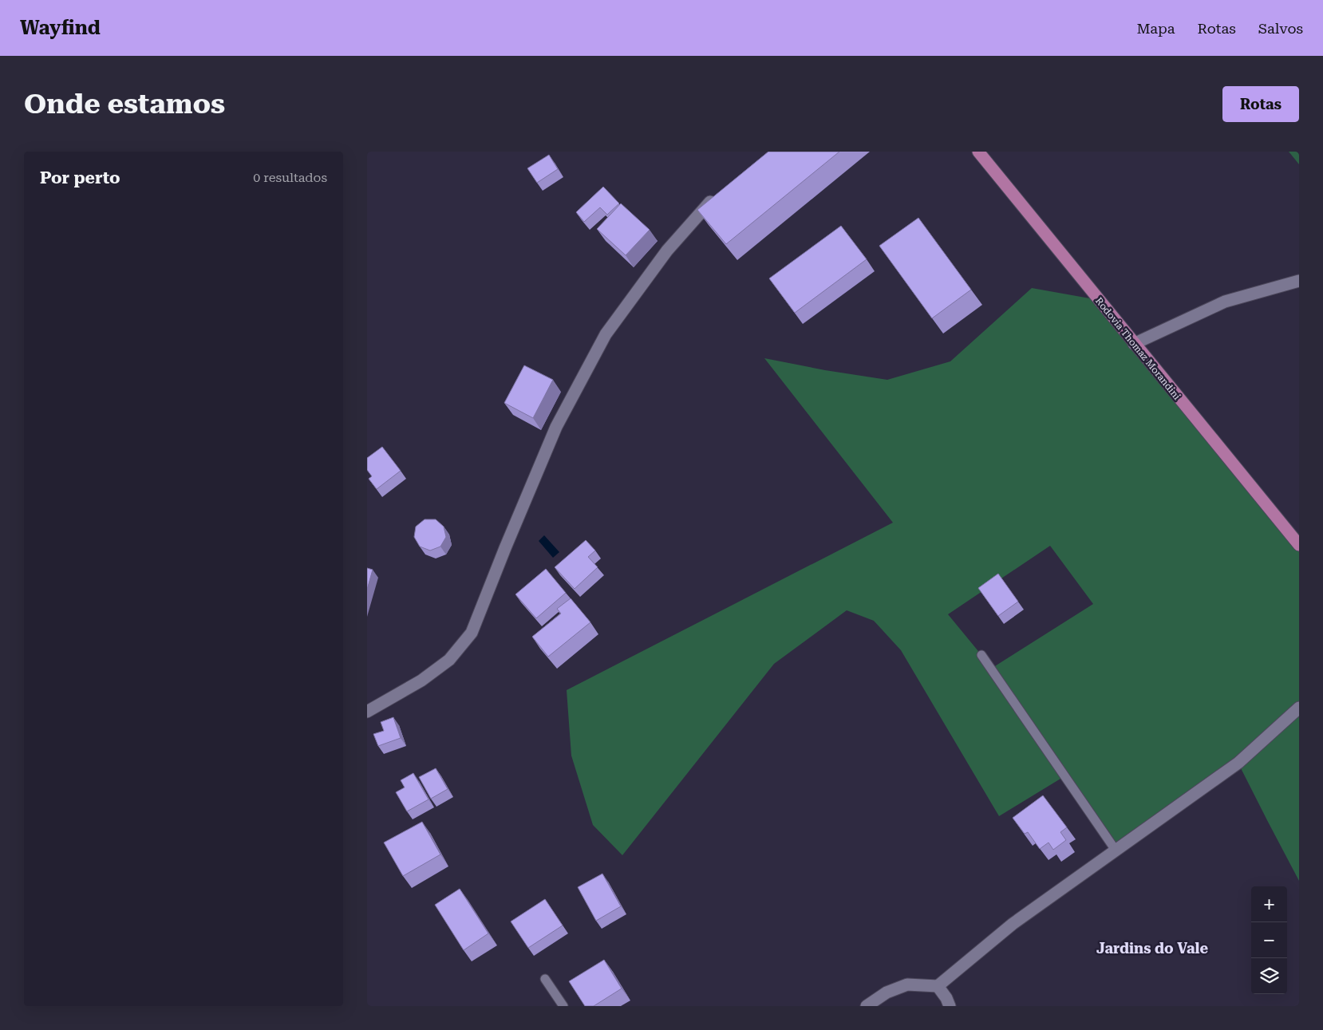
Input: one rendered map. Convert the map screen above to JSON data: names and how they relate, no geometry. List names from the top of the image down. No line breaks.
{"streets":{"main road":["Rodovia Thomaz Morandini"]},"districts":["Jardins do Vale"],"page":{"header":"Wayfind","nav":["Mapa","Rotas","Salvos"],"buttons":"Rotas","title":"Onde estamos","heading":["Por perto","0 resultados"],"map_buttons":["+","−"]}}
